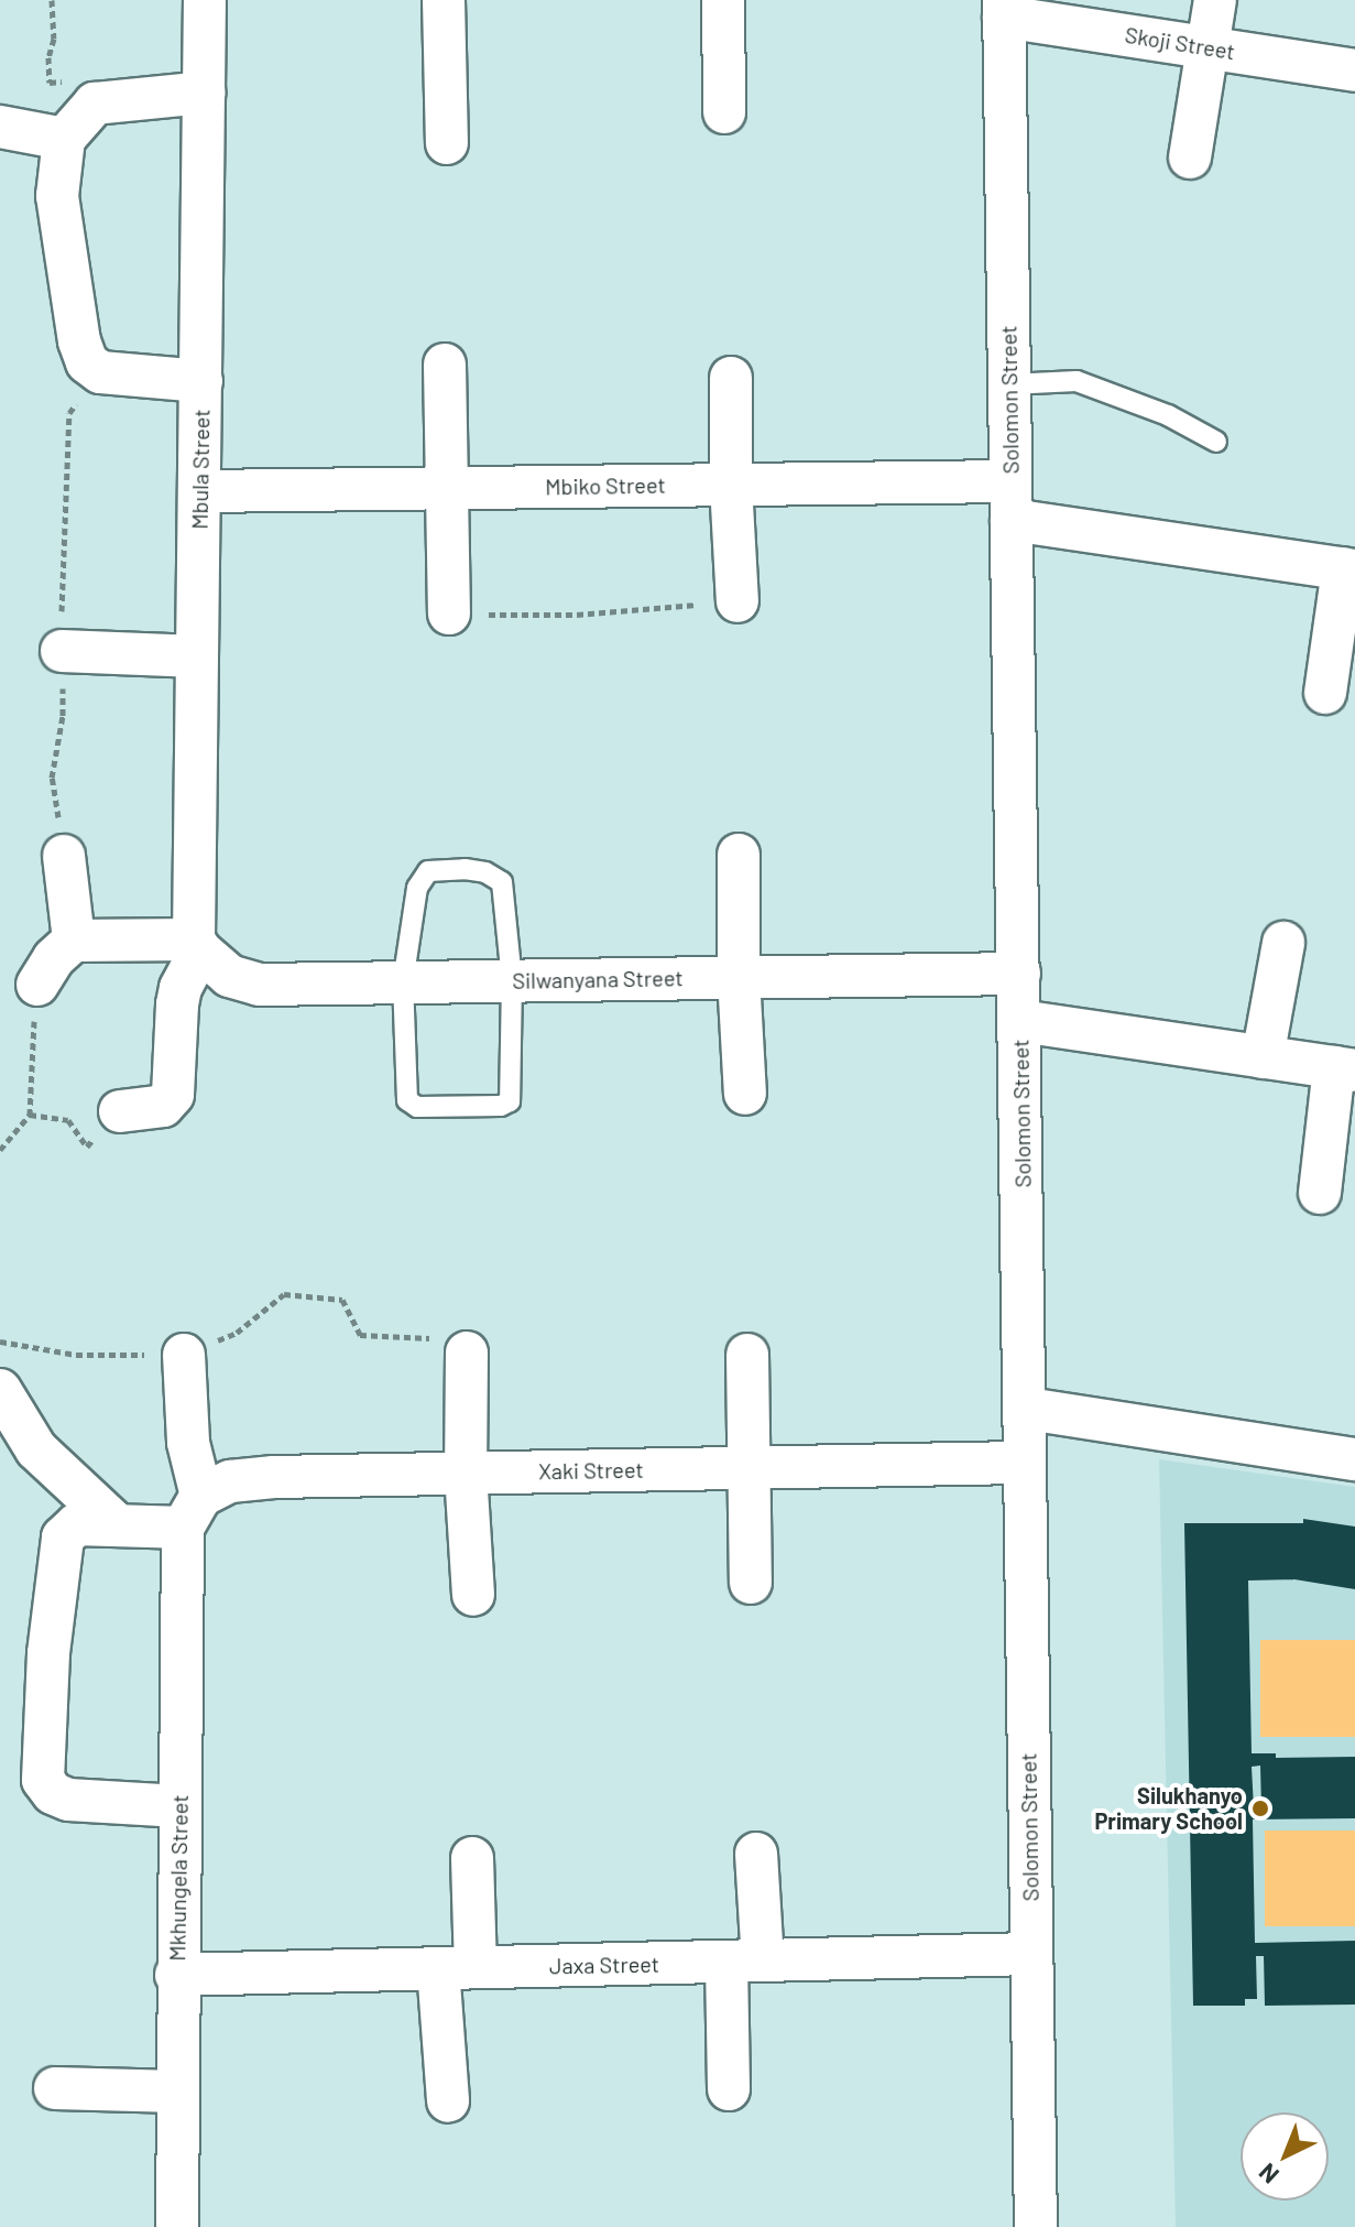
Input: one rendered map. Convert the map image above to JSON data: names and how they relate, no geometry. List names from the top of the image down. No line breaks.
{"streets":{"street":["Skoji Street","Solomon Street","Mbula Street","Mbiko Street","Silwanyana Street","Xaki Street","Mkhungela Street","Jaxa Street"]},"crossings":[["Skoji Street","Solomon Street"],["Solomon Street","Mbiko Street"],["Solomon Street","Silwanyana Street"],["Solomon Street","Xaki Street"],["Solomon Street","Jaxa Street"],["Mbula Street","Mbiko Street"],["Mbula Street","Silwanyana Street"],["Xaki Street","Mkhungela Street"],["Mkhungela Street","Jaxa Street"]],"places":["Silukhanyo Primary School"],"north":"bottom left"}
